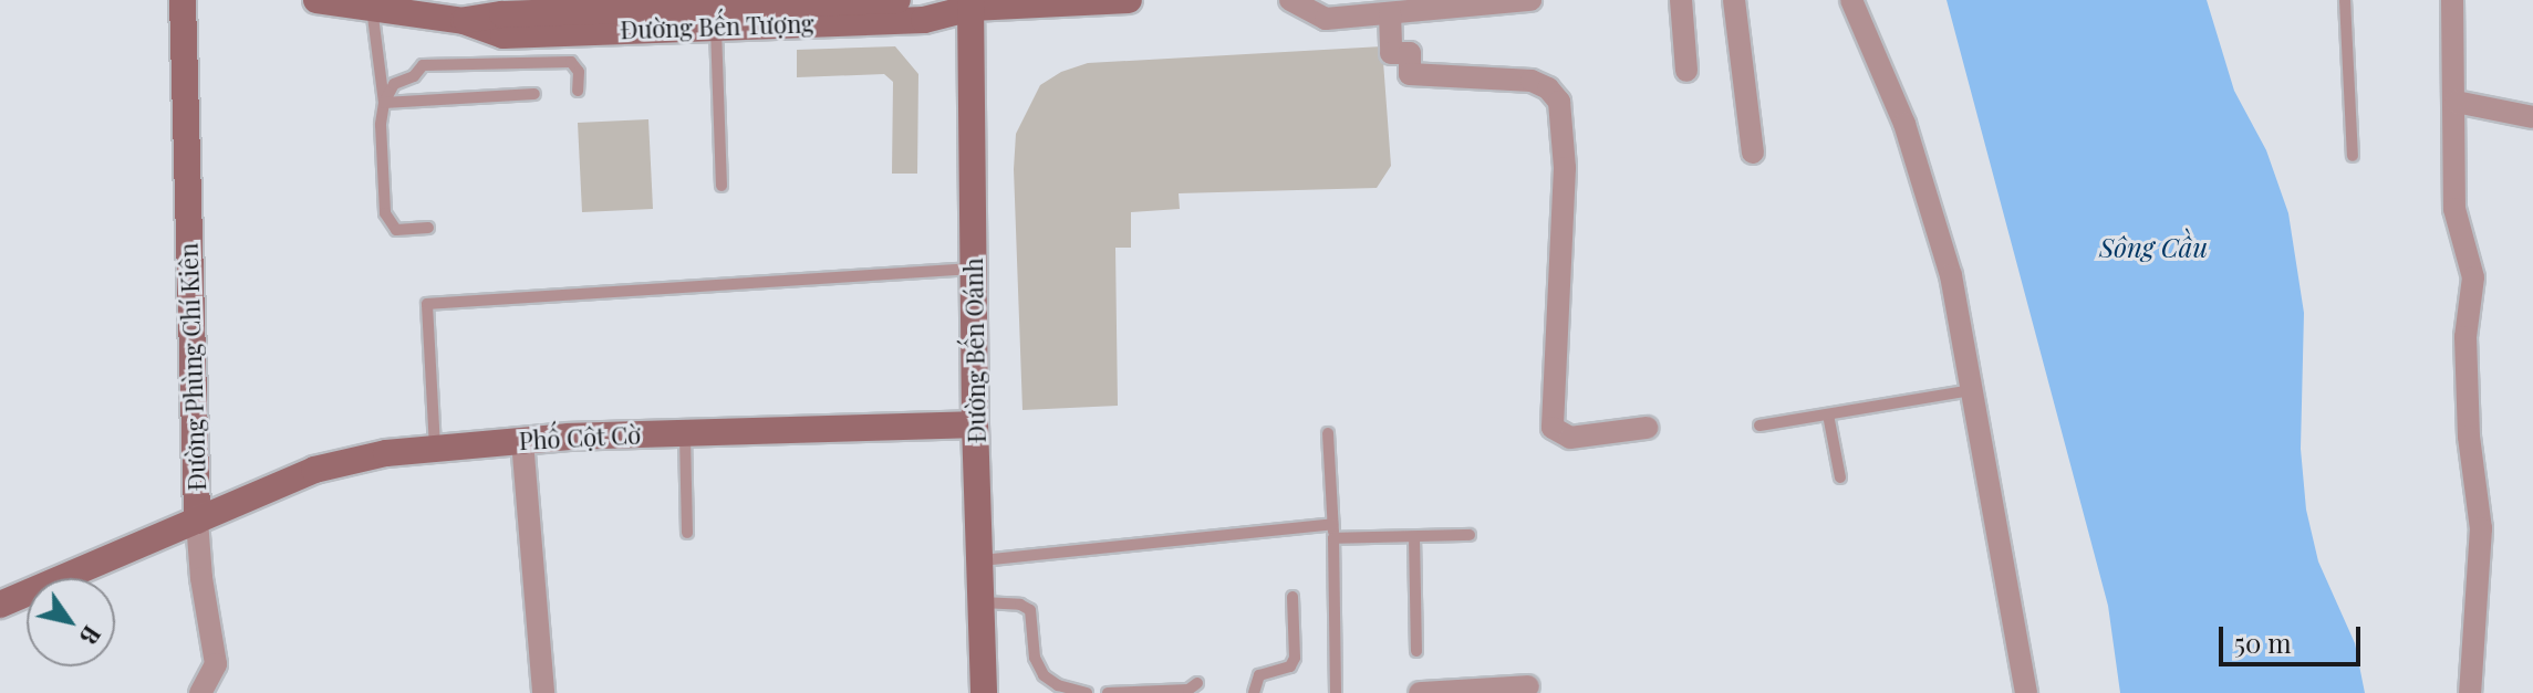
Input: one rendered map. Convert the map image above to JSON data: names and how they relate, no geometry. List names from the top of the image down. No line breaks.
{"streets":{"street":["Đường Bến Tượng","Đường Bến Oánh","Đường Phùng Chí Kiên","Phố Cột Cờ"]},"crossings":[["Đường Bến Tượng","Đường Bến Oánh"],["Đường Bến Oánh","Phố Cột Cờ"],["Đường Phùng Chí Kiên","Phố Cột Cờ"]],"water":["Sông Cầu"],"scale_bar":"50 m","north":"bottom right"}
